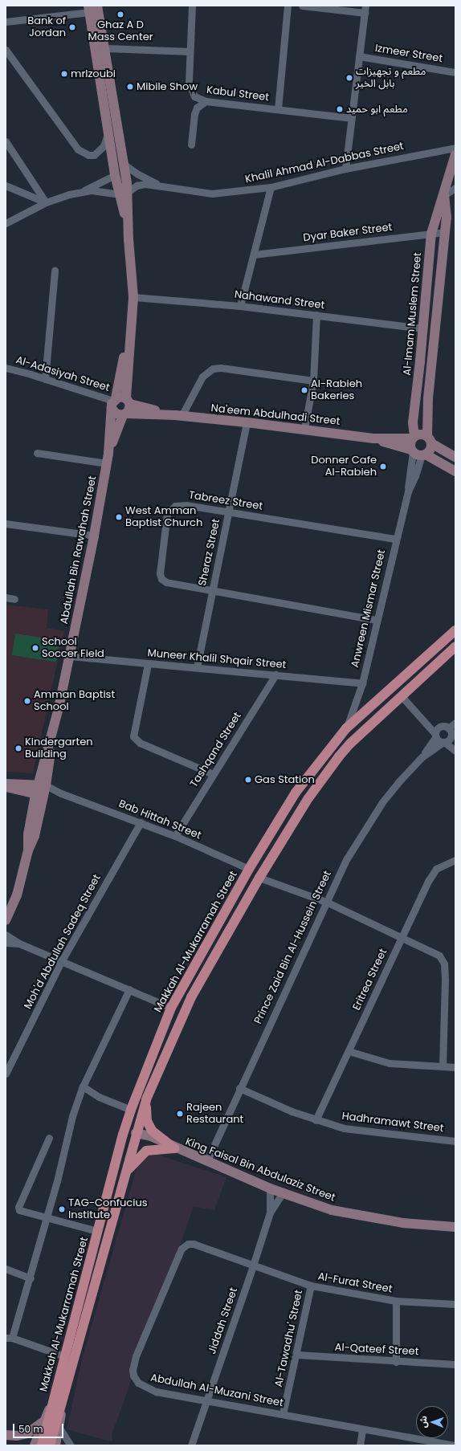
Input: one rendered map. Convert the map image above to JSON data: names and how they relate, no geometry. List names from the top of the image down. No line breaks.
{"streets":{"main road":["Makkah Al-Mukarramah Street"],"street":["Izmeer Street","Kabul Street","Khalil Ahmad Al-Dabbas Street","Dyar Baker Street","Nahawand Street","Al-Imam Muslem Street","Al-Adasiyah Street","Na'eem Abdulhadi Street","Tabreez Street","Abdullah Bin Rawahah Street","Sheraz Street","Anwreen Mismar Street","Muneer Khalil Shqair Street","Tashqand Street","Bab Hittah Street","Moh'd Abdullah Sadeq Street","Prince Zaid Bin Al-Hussein Street","Eritrea Street","Hadhramawt Street","King Faisal Bin Abdulaziz Street","Al-Furat Street","Jiddah Street","Al-Tawadhu' Street","Al-Qateef Street","Abdullah Al-Muzani Street"]},"crossings":[["Khalil Ahmad Al-Dabbas Street","Abdullah Bin Rawahah Street"],["Dyar Baker Street","Al-Imam Muslem Street"],["Nahawand Street","Al-Imam Muslem Street"],["Nahawand Street","Abdullah Bin Rawahah Street"],["Al-Imam Muslem Street","Na'eem Abdulhadi Street"],["Al-Imam Muslem Street","Anwreen Mismar Street"],["Al-Adasiyah Street","Na'eem Abdulhadi Street"],["Al-Adasiyah Street","Abdullah Bin Rawahah Street"],["Na'eem Abdulhadi Street","Abdullah Bin Rawahah Street"],["Na'eem Abdulhadi Street","Sheraz Street"],["Na'eem Abdulhadi Street","Anwreen Mismar Street"],["Tabreez Street","Sheraz Street"],["Tabreez Street","Anwreen Mismar Street"],["Abdullah Bin Rawahah Street","Muneer Khalil Shqair Street"],["Abdullah Bin Rawahah Street","Bab Hittah Street"],["Sheraz Street","Muneer Khalil Shqair Street"],["Anwreen Mismar Street","Muneer Khalil Shqair Street"],["Anwreen Mismar Street","Makkah Al-Mukarramah Street"],["Muneer Khalil Shqair Street","Tashqand Street"],["Tashqand Street","Bab Hittah Street"],["Bab Hittah Street","Moh'd Abdullah Sadeq Street"],["Bab Hittah Street","Makkah Al-Mukarramah Street"],["Makkah Al-Mukarramah Street","King Faisal Bin Abdulaziz Street"],["Prince Zaid Bin Al-Hussein Street","Hadhramawt Street"],["Prince Zaid Bin Al-Hussein Street","King Faisal Bin Abdulaziz Street"],["Eritrea Street","Hadhramawt Street"],["King Faisal Bin Abdulaziz Street","Jiddah Street"],["Al-Furat Street","Jiddah Street"],["Al-Furat Street","Al-Tawadhu' Street"],["Al-Furat Street","Abdullah Al-Muzani Street"],["Jiddah Street","Abdullah Al-Muzani Street"],["Al-Tawadhu' Street","Al-Qateef Street"],["Al-Tawadhu' Street","Abdullah Al-Muzani Street"]],"places":["Ghaz A D Mass Center","Bank of Jordan","mrlzoubi","مطعم و تجهيزات بابل الخير","Mibile Show","مطعم ابو حميد","Al-Rabieh Bakeries","Donner Cafe Al-Rabieh","West Amman Baptist Church","School Soccer Field","Amman Baptist School","Kindergarten Building","Gas Station","Rajeen Restaurant","TAG-Confucius Institute"],"scale_bar":"50 m","north":"left"}
